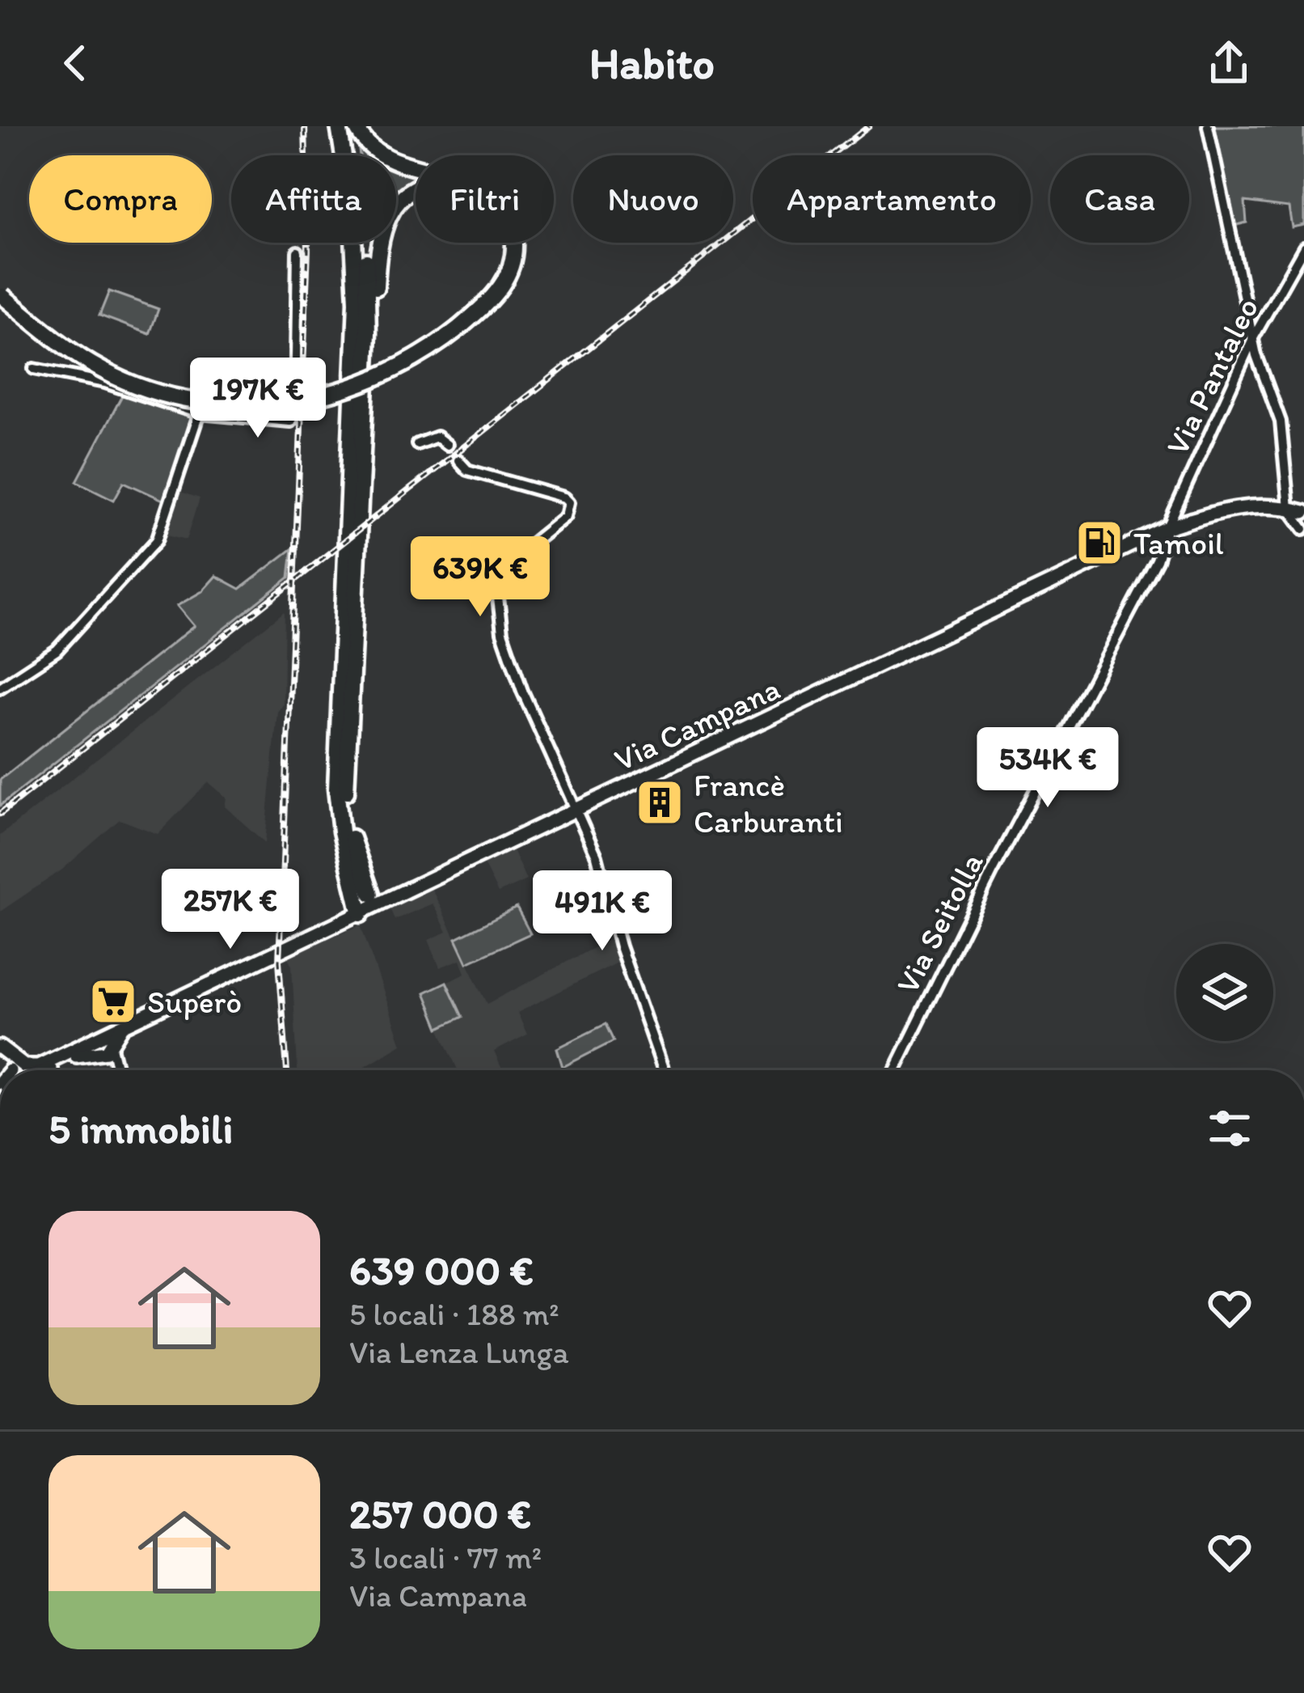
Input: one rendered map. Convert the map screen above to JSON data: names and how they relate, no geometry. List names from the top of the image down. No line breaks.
{"streets":{"main road":["Via Campana"],"street":["Via Pantaleo","Via Seitolla"]},"crossings":[["Via Pantaleo","Via Campana"],["Via Pantaleo","Via Seitolla"],["Via Campana","Via Seitolla"]],"places":{"fuel station":["Tamoil"],"building":["Francè Carburanti"],"supermarket":["Superò"]},"page":{"header":"Habito","chip":["Compra","Affitta","Filtri","Nuovo","Appartamento","Casa"],"price":["197K €","639K €","534K €","257K €","491K €"],"heading":"5 immobili","list":[{"name":"639 000 €","note":"5 locali · 188 m² · Via Lenza Lunga"},{"name":"257 000 €","note":"3 locali · 77 m² · Via Campana"}]}}
